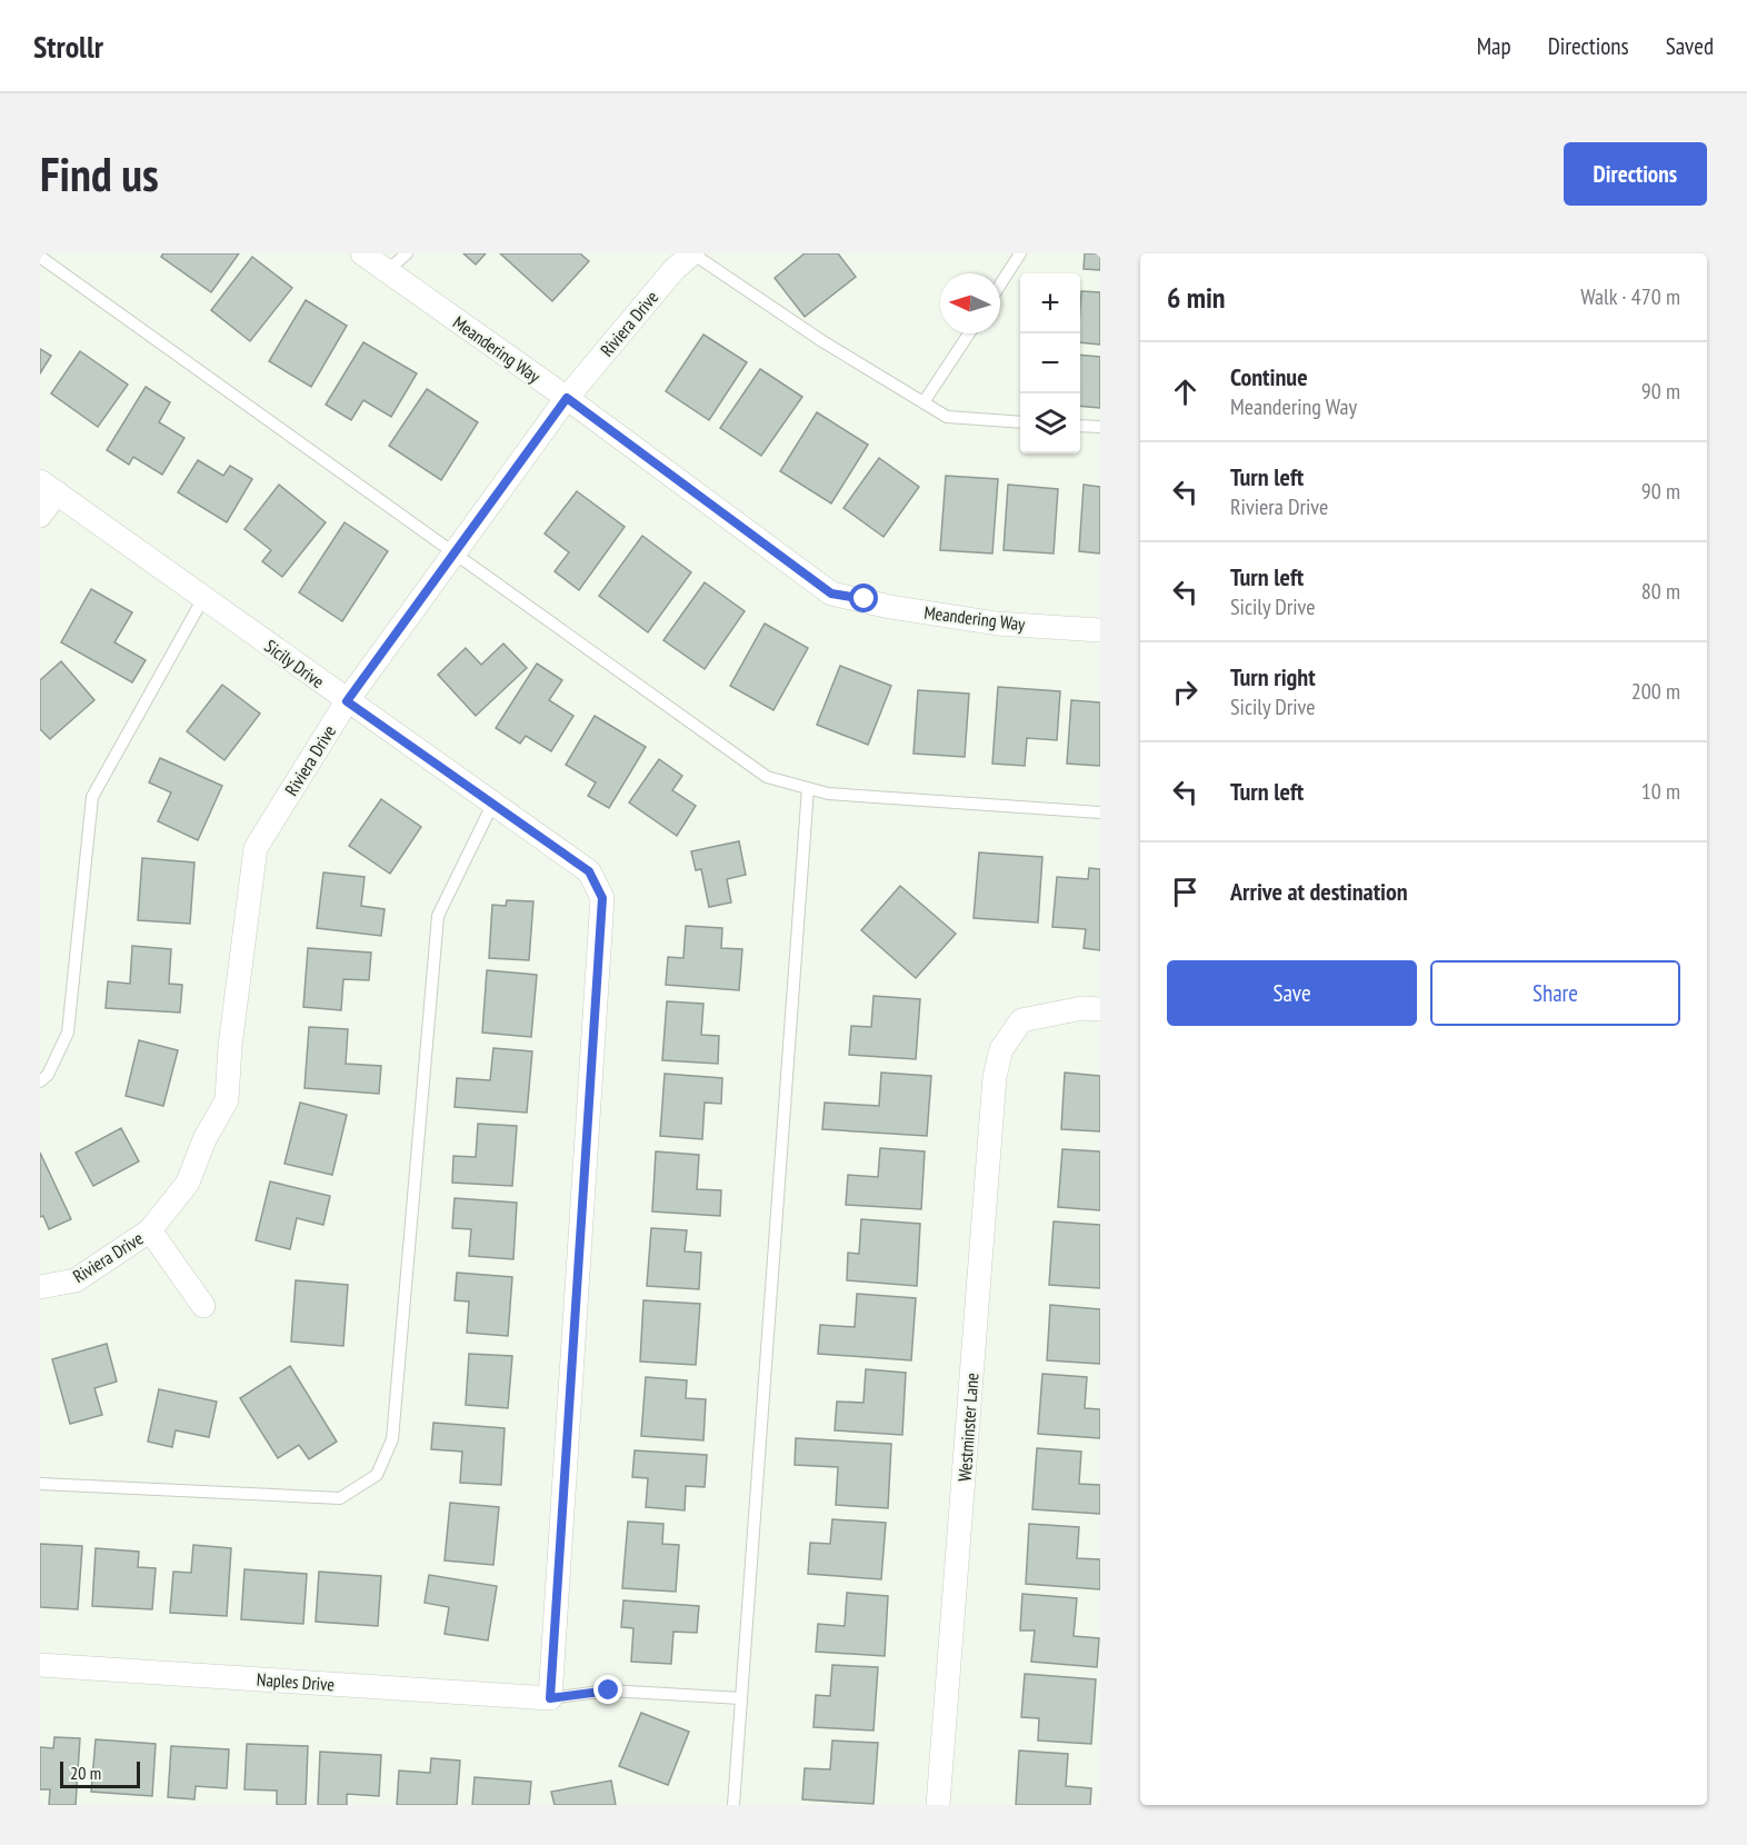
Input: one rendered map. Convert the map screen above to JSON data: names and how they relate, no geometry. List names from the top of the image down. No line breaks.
{"streets":{"street":["Riviera Drive","Meandering Way","Sicily Drive","Westminster Lane","Naples Drive"]},"crossings":[["Riviera Drive","Meandering Way"],["Riviera Drive","Sicily Drive"],["Sicily Drive","Naples Drive"]],"scale_bar":"20 m","north":"left","page":{"header":"Strollr","nav":["Map","Directions","Saved"],"buttons":["Directions",["Save","Share"]],"title":"Find us","heading":["6 min","Walk · 470 m"],"map_buttons":["+","−"],"list":[["Continue","Meandering Way","90 m"],["Turn left","Riviera Drive","90 m"],["Turn left","Sicily Drive","80 m"],["Turn right","Sicily Drive","200 m"],["Turn left","10 m"],"Arrive at destination"],"scale":"20 m"}}
